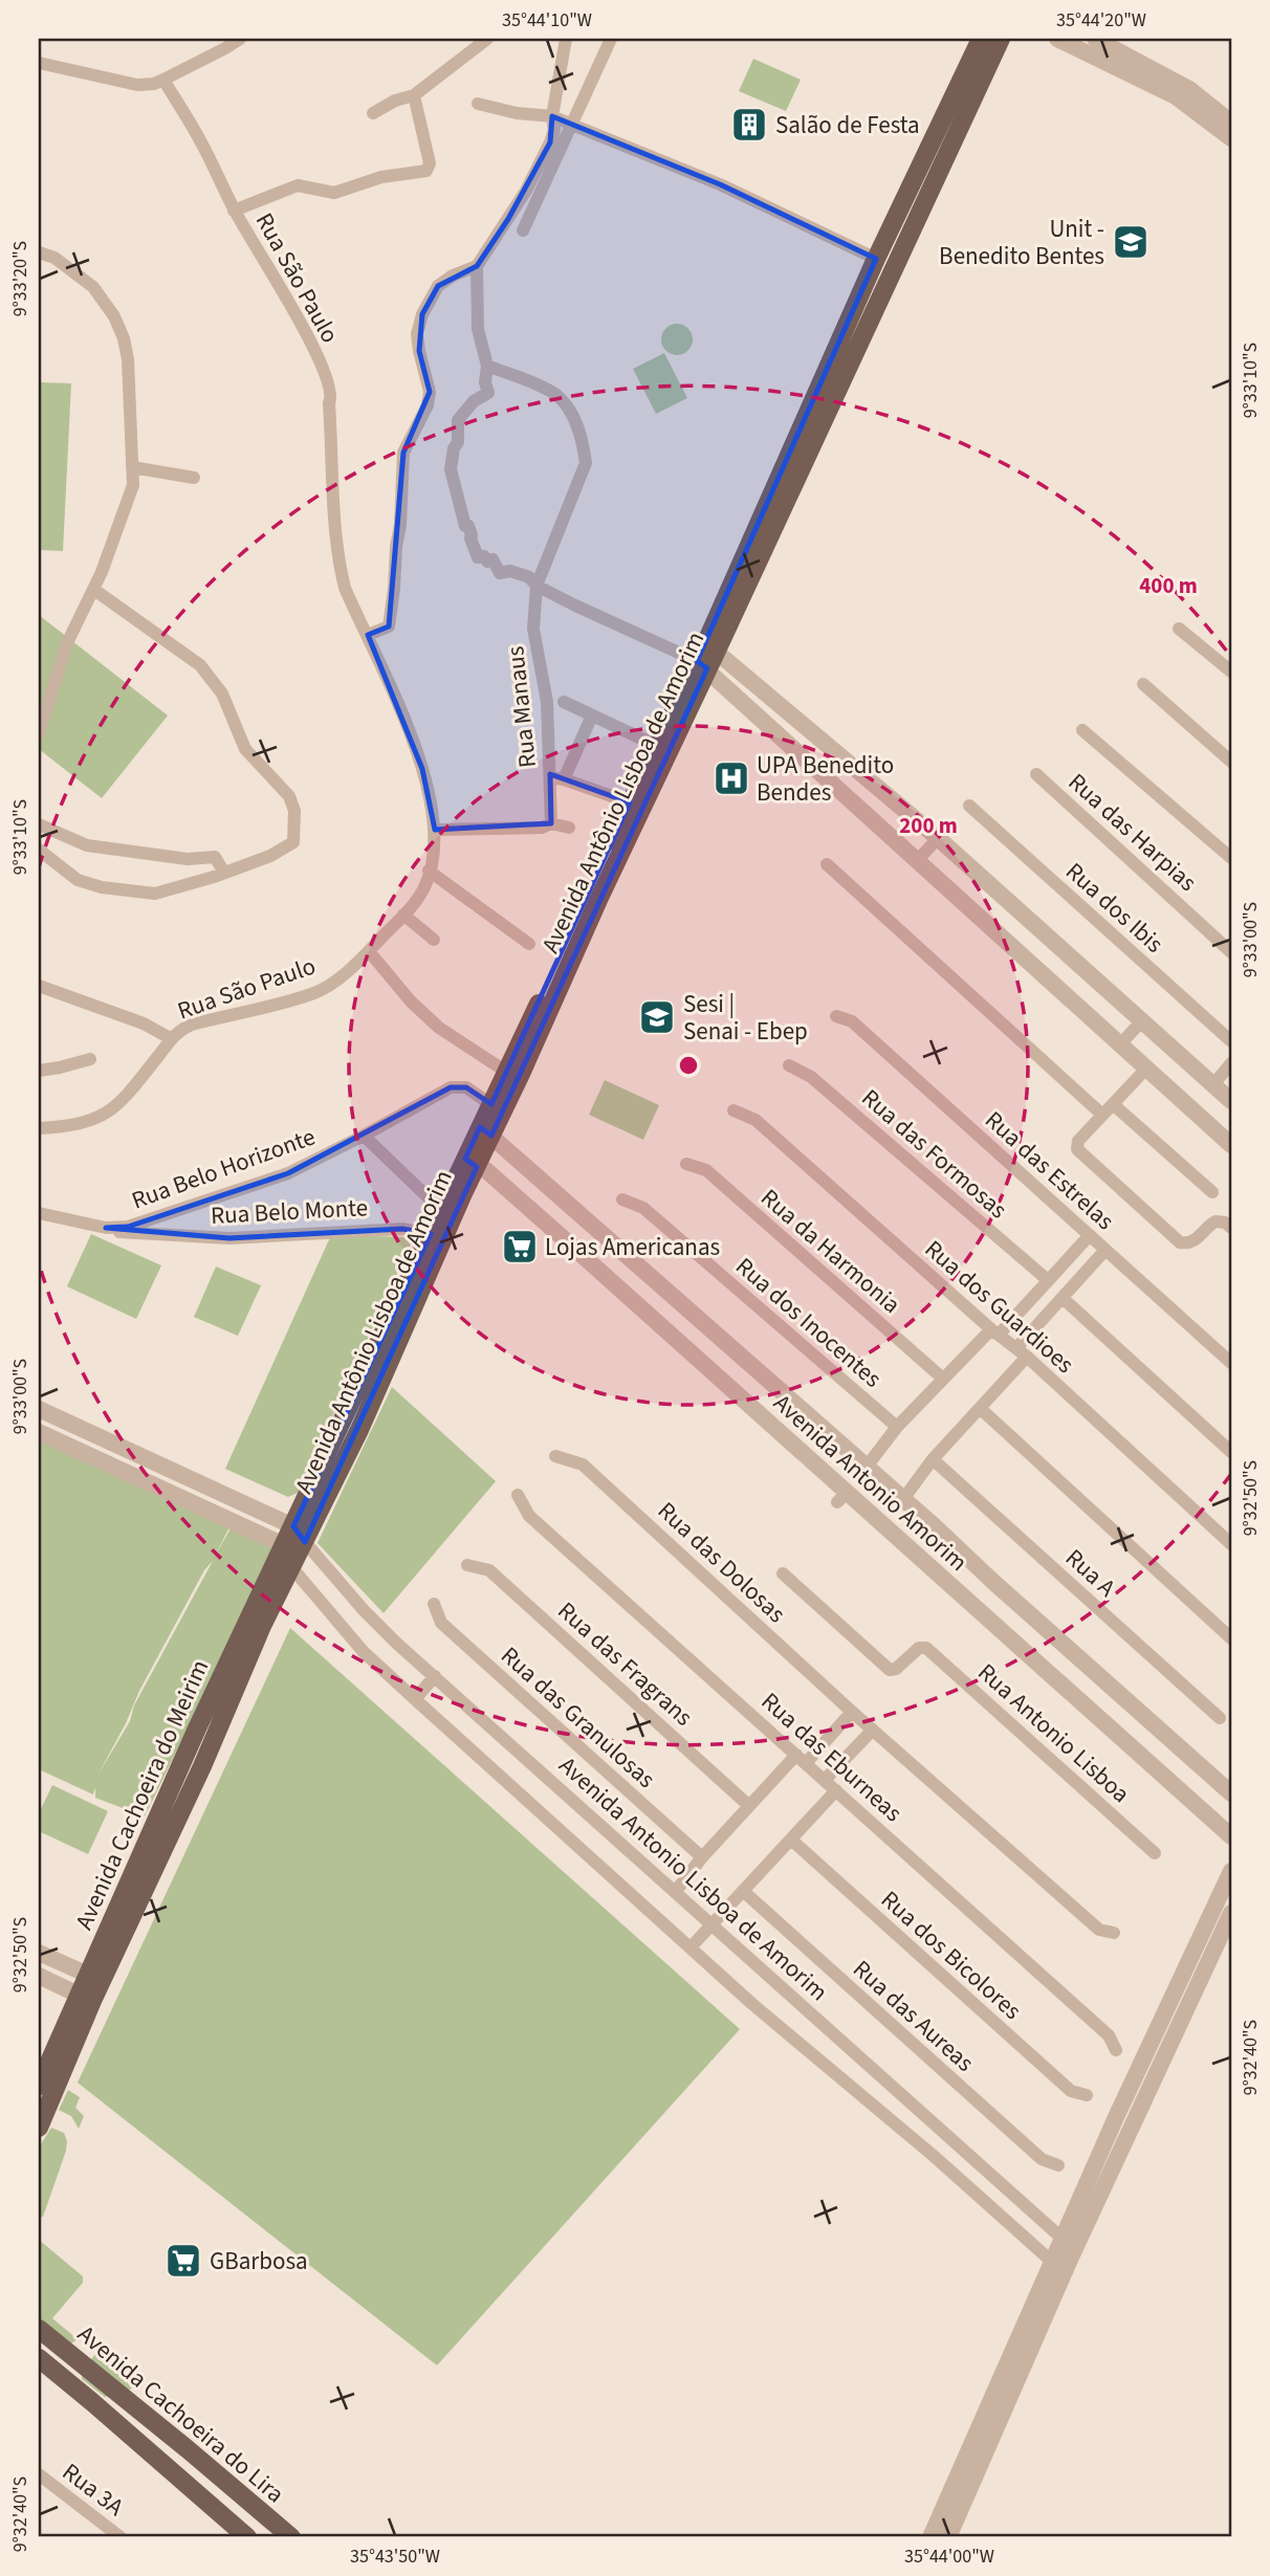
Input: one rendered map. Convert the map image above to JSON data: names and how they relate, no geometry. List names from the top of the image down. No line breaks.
{"streets":{"main road":["Avenida Antônio Lisboa de Amorim","Avenida Cachoeira do Meirim","Avenida Cachoeira do Lira"],"street":["Rua São Paulo","Rua Manaus","Rua das Harpias","Rua dos Ibis","Rua das Formosas","Rua Belo Horizonte","Rua das Estrelas","Rua Belo Monte","Rua da Harmonia","Rua dos Guardioes","Rua dos Inocentes","Avenida Antonio Amorim","Rua das Dolosas","Rua A","Rua das Fragrans","Rua das Granulosas","Rua Antonio Lisboa","Rua das Eburneas","Avenida Antonio Lisboa de Amorim","Rua dos Bicolores","Rua das Aureas","Rua 3A"]},"crossings":[["Avenida Antônio Lisboa de Amorim","Rua Belo Horizonte"],["Avenida Antônio Lisboa de Amorim","Rua Belo Monte"],["Avenida Antônio Lisboa de Amorim","Avenida Antonio Amorim"],["Avenida Antônio Lisboa de Amorim","Avenida Cachoeira do Meirim"],["Avenida Antônio Lisboa de Amorim","Avenida Antonio Lisboa de Amorim"],["Rua das Formosas","Avenida Antonio Amorim"],["Rua Belo Horizonte","Rua Belo Monte"],["Rua das Estrelas","Avenida Antonio Amorim"],["Rua da Harmonia","Avenida Antonio Amorim"],["Rua dos Guardioes","Avenida Antonio Amorim"],["Rua dos Inocentes","Avenida Antonio Amorim"],["Avenida Antonio Amorim","Rua A"],["Avenida Cachoeira do Meirim","Avenida Antonio Lisboa de Amorim"]],"places":{"building":["Salão de Festa"],"school or university":["Unit - Benedito Bentes","Sesi | Senai - Ebep"],"hospital":["UPA Benedito Bendes"],"supermarket":["Lojas Americanas","GBarbosa"]},"coordinates":["35°44'10\"W","35°44'20\"W","9°33'20\"S","9°33'10\"S","9°33'00\"S","9°32'50\"S","9°32'40\"S","35°43'50\"W","35°44'00\"W"],"rings":["400 m","200 m"]}
